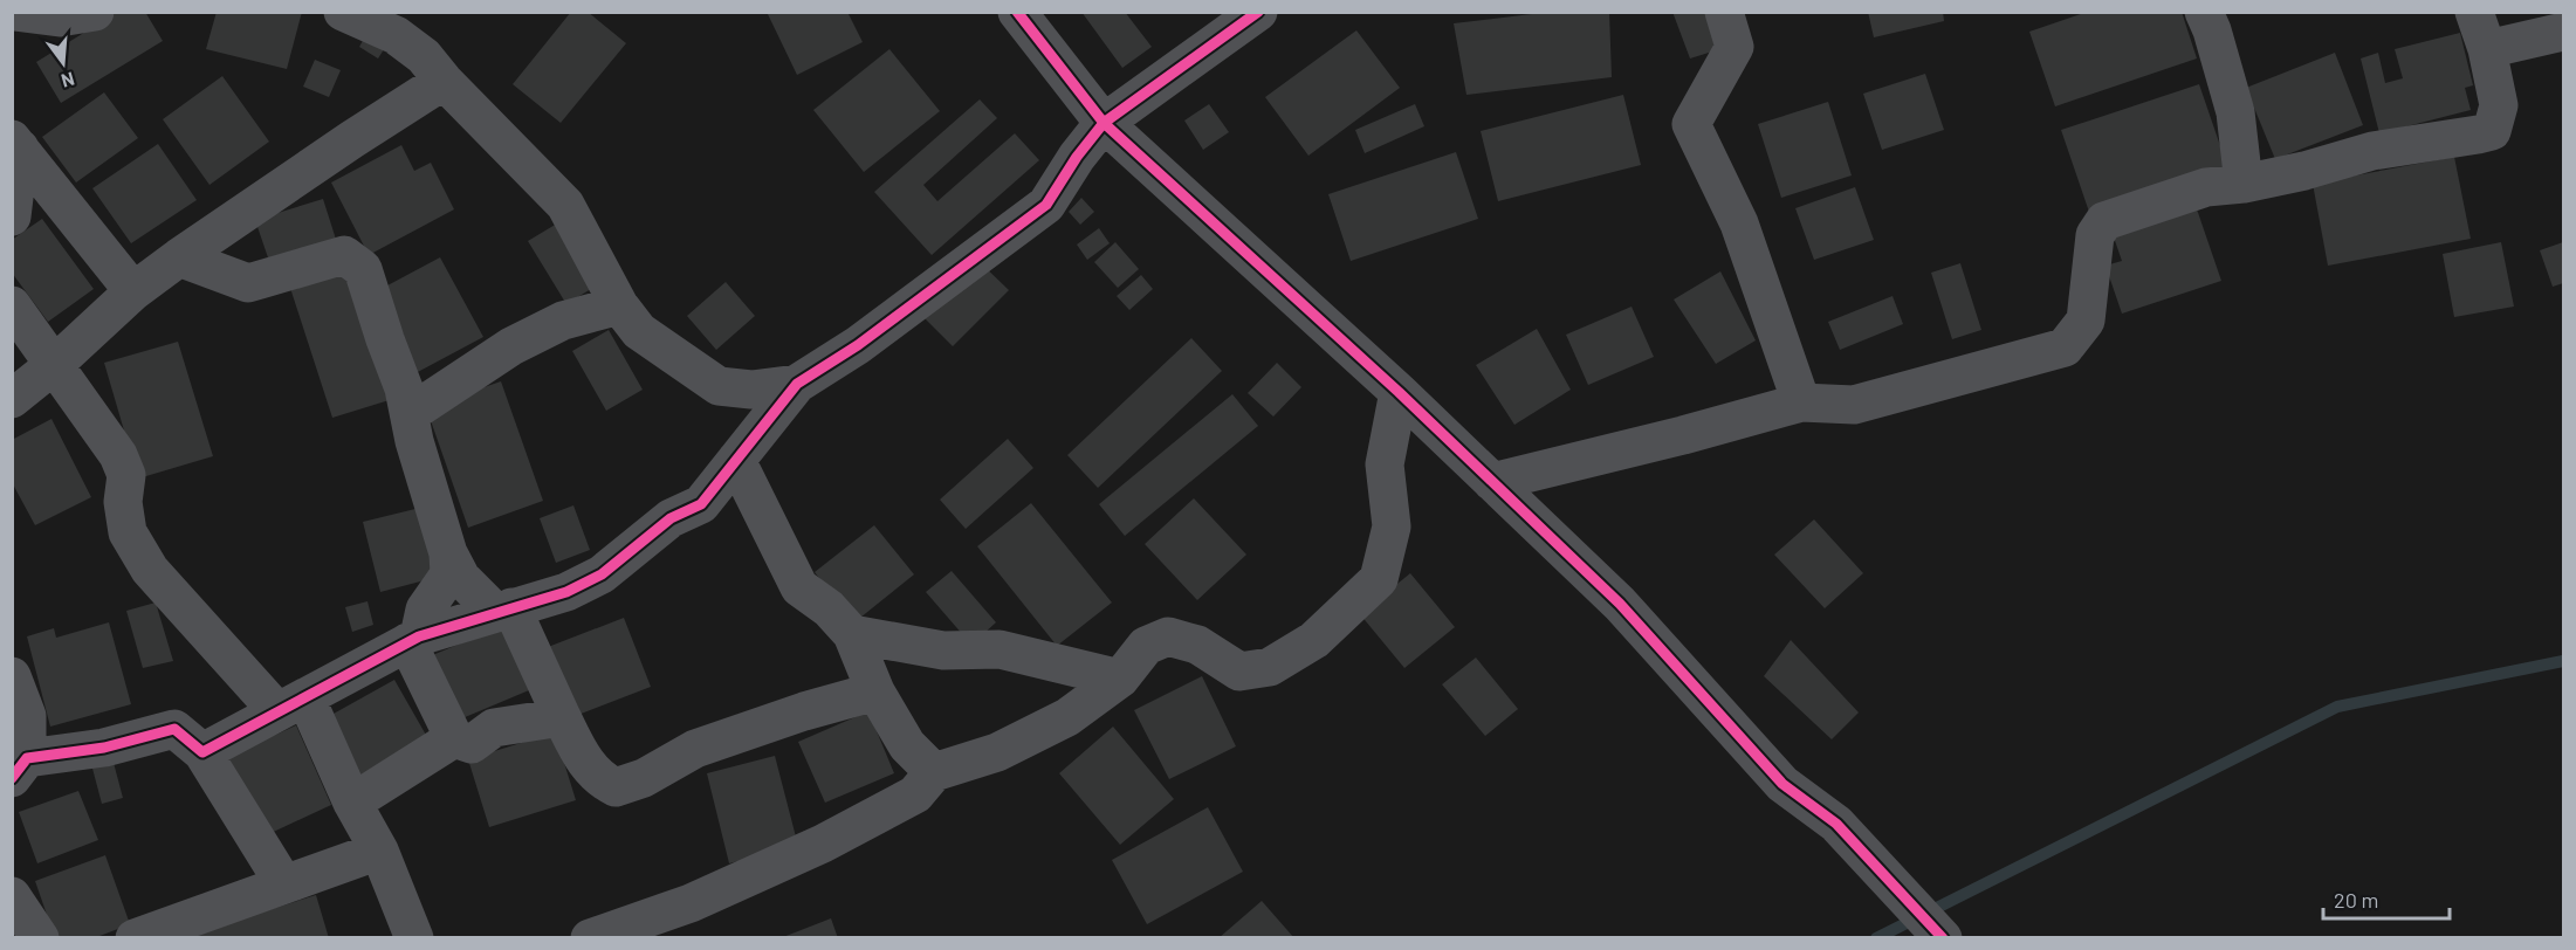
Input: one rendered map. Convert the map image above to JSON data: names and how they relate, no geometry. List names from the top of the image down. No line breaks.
{"scale_bar":"20 m","north":"bottom"}
